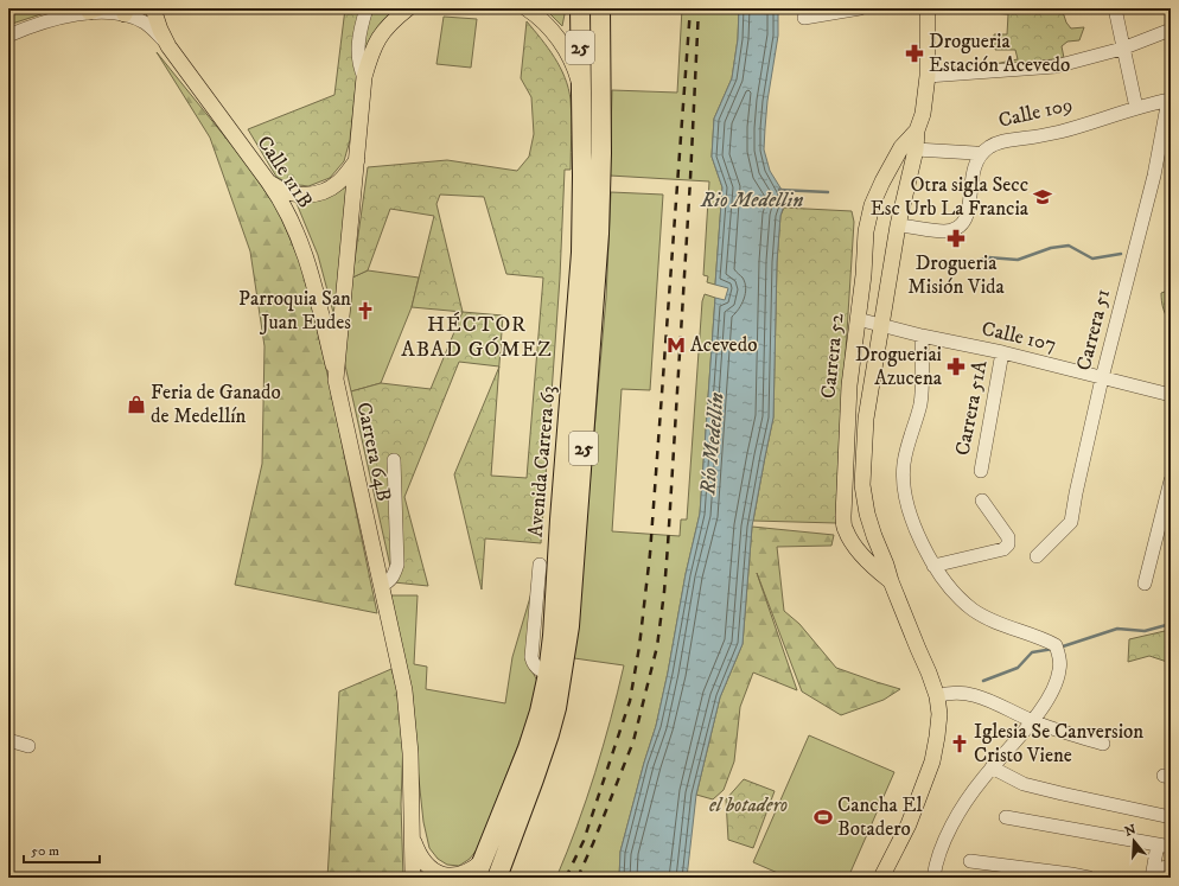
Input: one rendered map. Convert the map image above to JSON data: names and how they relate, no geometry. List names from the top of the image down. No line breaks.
{"streets":{"highway":["25","Avenida Carrera 63"],"main road":["Calle 111B","Carrera 52","Carrera 64B"],"street":["Calle 109","Carrera 51","Calle 107","Carrera 51A"]},"crossings":[["Calle 109","Carrera 51"],["Calle 109","Carrera 52"],["Calle 111B","Carrera 64B"],["Carrera 51","Calle 107"],["Calle 107","Carrera 52"],["Calle 107","Carrera 51A"],["Carrera 64B","Avenida Carrera 63"]],"districts":["HÉCTOR ABAD GÓMEZ"],"water":["Rio Medellin","Río Medellín"],"parks":["el botadero"],"places":{"pharmacy":["Drogueria Estación Acevedo","Drogueria Misión Vida","Drogueriai Azucena"],"school or university":["Otra sigla Secc Esc Urb La Francia"],"church":["Parroquia San Juan Eudes","Iglesia Se Canversion Cristo Viene"],"metro station":["Acevedo"],"shop":["Feria de Ganado de Medellín"],"sports":["Cancha El Botadero"]},"scale_bar":"50 m","north":"top"}
